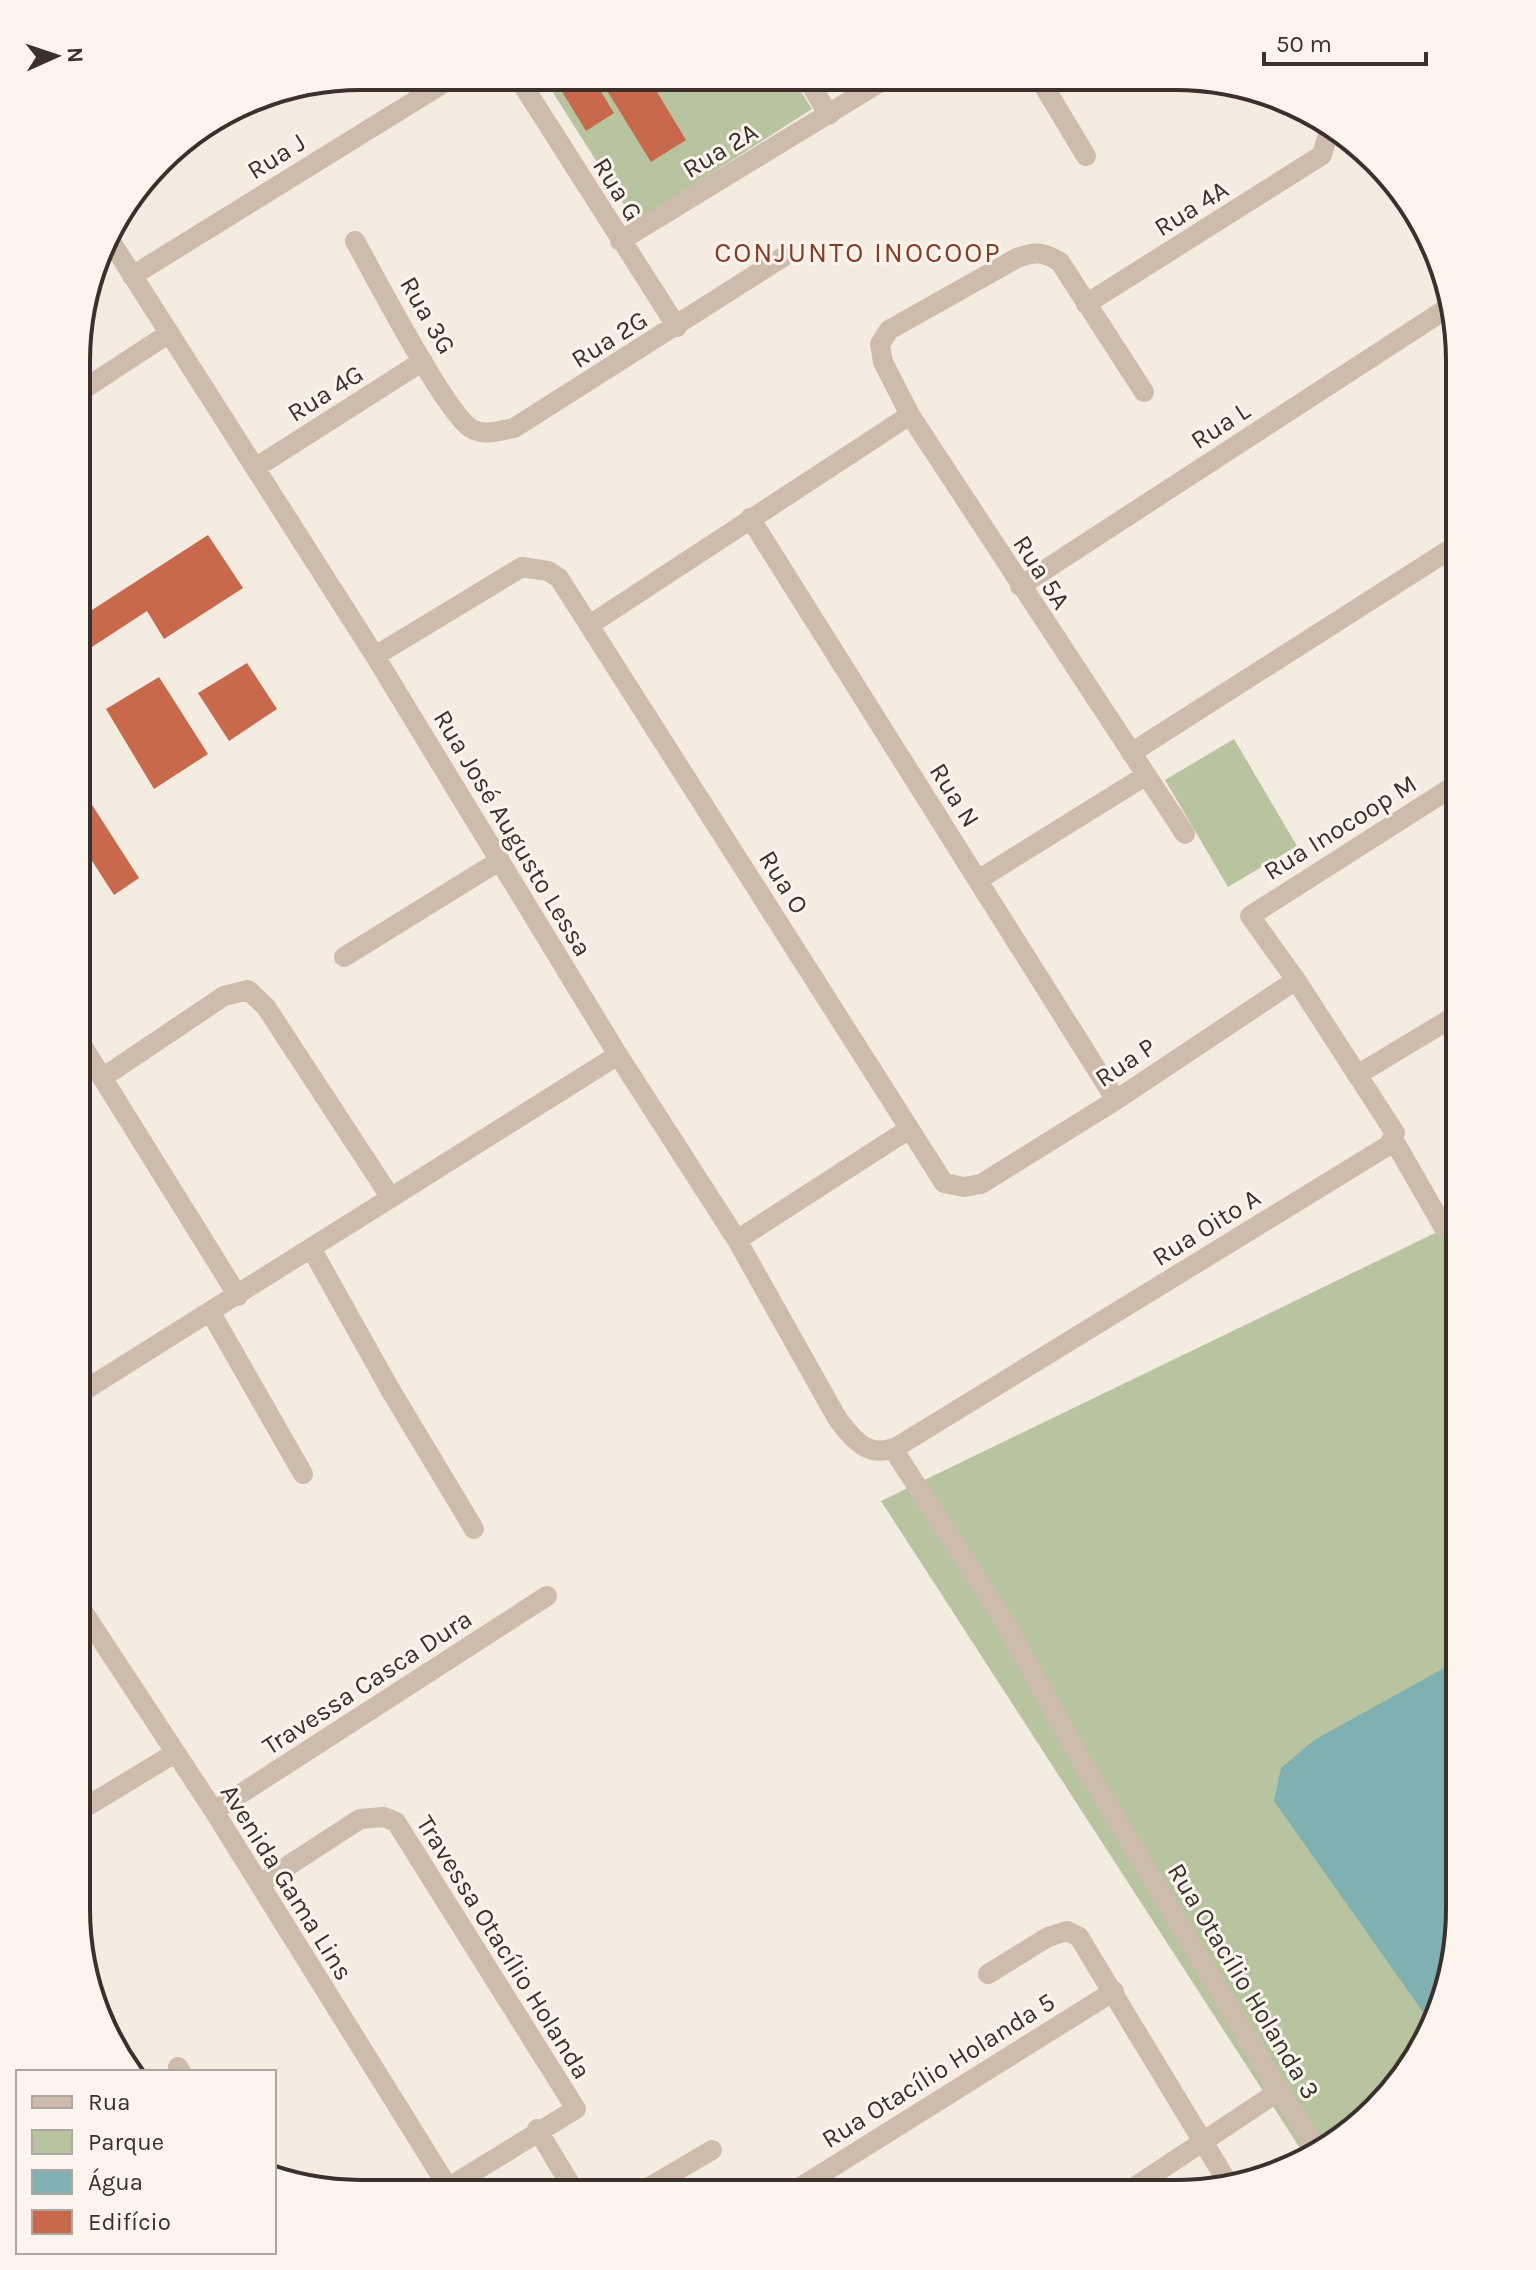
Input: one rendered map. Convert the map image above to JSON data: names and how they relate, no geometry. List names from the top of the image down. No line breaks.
{"streets":{"street":["Rua 2A","Rua J","Rua G","Rua 4A","Rua 3G","Rua 2G","Rua 4G","Rua L","Rua 5A","Rua N","Rua Inocoop M","Rua José Augusto Lessa","Rua O","Rua P","Rua Oito A","Travessa Casca Dura","Avenida Gama Lins","Travessa Otacílio Holanda","Rua Otacílio Holanda 3","Rua Otacílio Holanda 5"]},"crossings":[["Rua 2A","Rua G"],["Rua J","Rua José Augusto Lessa"],["Rua G","Rua 2G"],["Rua 4A","Rua 5A"],["Rua 3G","Rua 2G"],["Rua 3G","Rua 4G"],["Rua 4G","Rua José Augusto Lessa"],["Rua L","Rua 5A"],["Rua N","Rua P"],["Rua Inocoop M","Rua P"],["Rua José Augusto Lessa","Rua O"],["Rua José Augusto Lessa","Rua Oito A"],["Rua José Augusto Lessa","Rua Otacílio Holanda 3"],["Rua O","Rua P"],["Rua Oito A","Rua Otacílio Holanda 3"],["Travessa Casca Dura","Avenida Gama Lins"],["Avenida Gama Lins","Travessa Otacílio Holanda"]],"districts":["CONJUNTO INOCOOP"],"legend":["Rua","Parque","Água","Edifício"],"scale_bar":"50 m","north":"right"}
